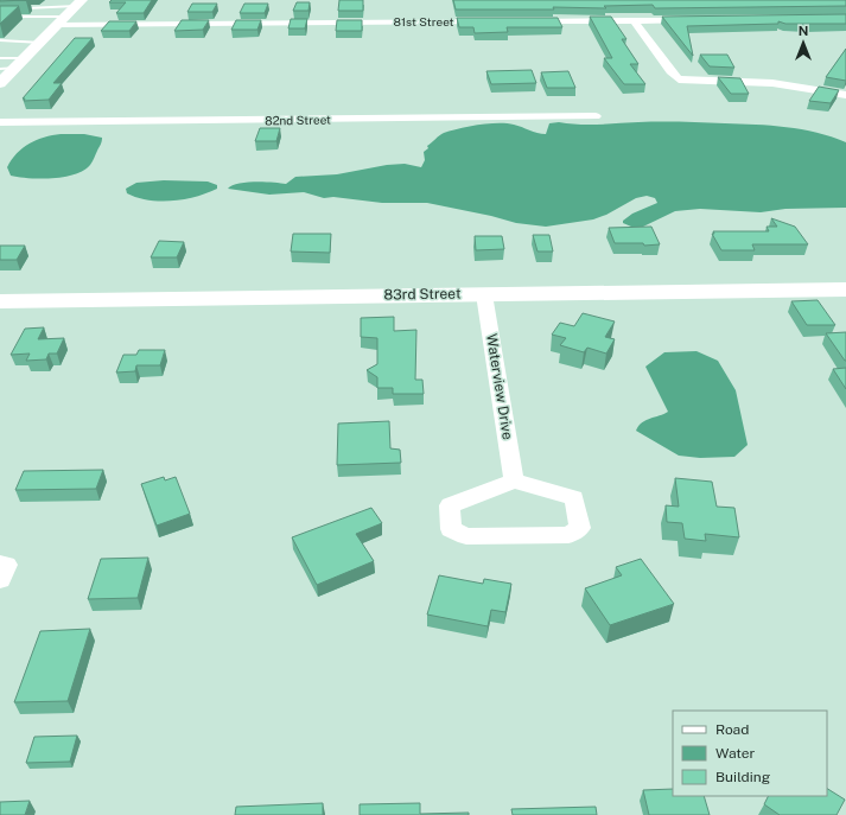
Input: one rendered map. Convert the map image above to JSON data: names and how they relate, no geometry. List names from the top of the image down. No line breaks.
{"streets":{"street":["81st Street","82nd Street","83rd Street","Waterview Drive"]},"crossings":[["83rd Street","Waterview Drive"]],"legend":["Road","Water","Building"],"north":"top"}
